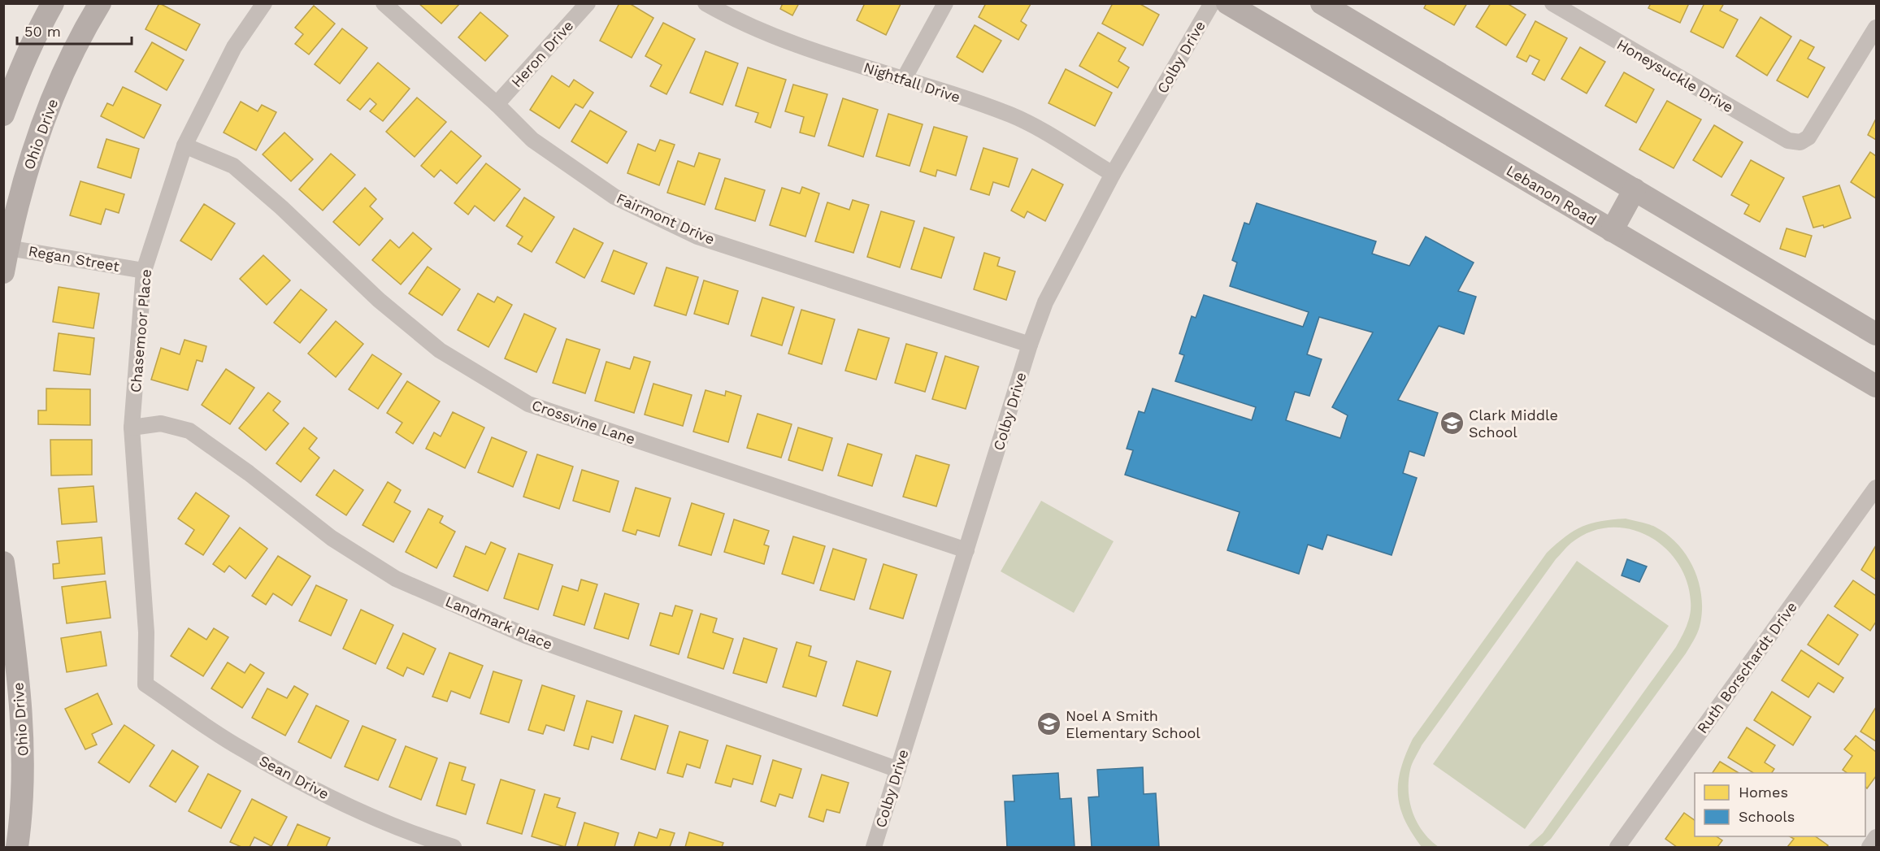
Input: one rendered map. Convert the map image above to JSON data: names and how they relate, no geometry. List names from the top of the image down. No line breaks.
{"streets":{"main road":["Ohio Drive","Lebanon Road"],"street":["Heron Drive","Colby Drive","Honeysuckle Drive","Nightfall Drive","Fairmont Drive","Regan Street","Chasemoor Place","Crossvine Lane","Landmark Place","Ruth Borschardt Drive","Sean Drive"]},"crossings":[["Heron Drive","Fairmont Drive"],["Colby Drive","Nightfall Drive"],["Colby Drive","Fairmont Drive"],["Colby Drive","Crossvine Lane"],["Colby Drive","Landmark Place"],["Ohio Drive","Regan Street"],["Regan Street","Chasemoor Place"],["Chasemoor Place","Crossvine Lane"],["Chasemoor Place","Landmark Place"],["Chasemoor Place","Sean Drive"]],"places":{"school or university":["Clark Middle School","Noel A Smith Elementary School"]},"legend":["Homes","Schools"],"scale_bar":"50 m"}
